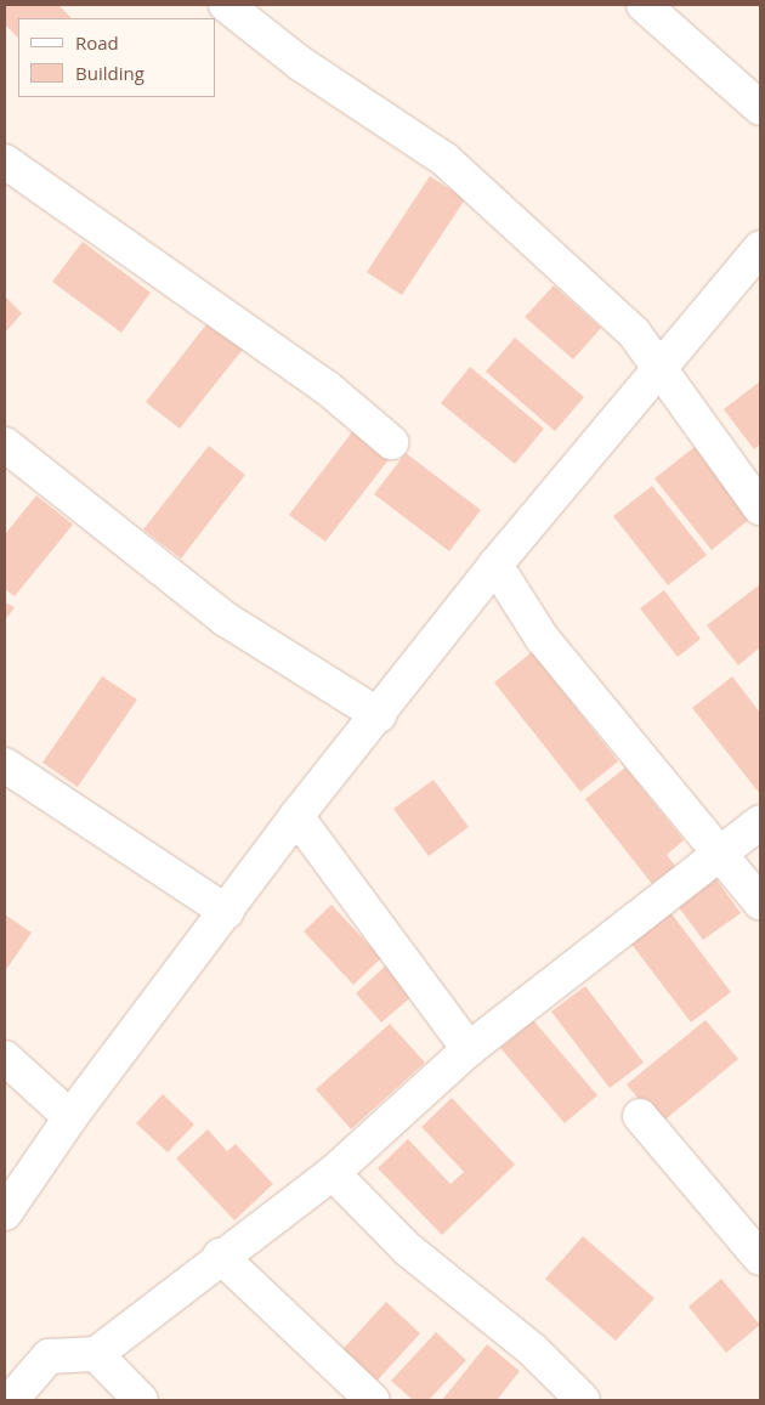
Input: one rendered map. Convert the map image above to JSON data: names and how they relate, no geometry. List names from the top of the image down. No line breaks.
{"legend":["Road","Building"]}
